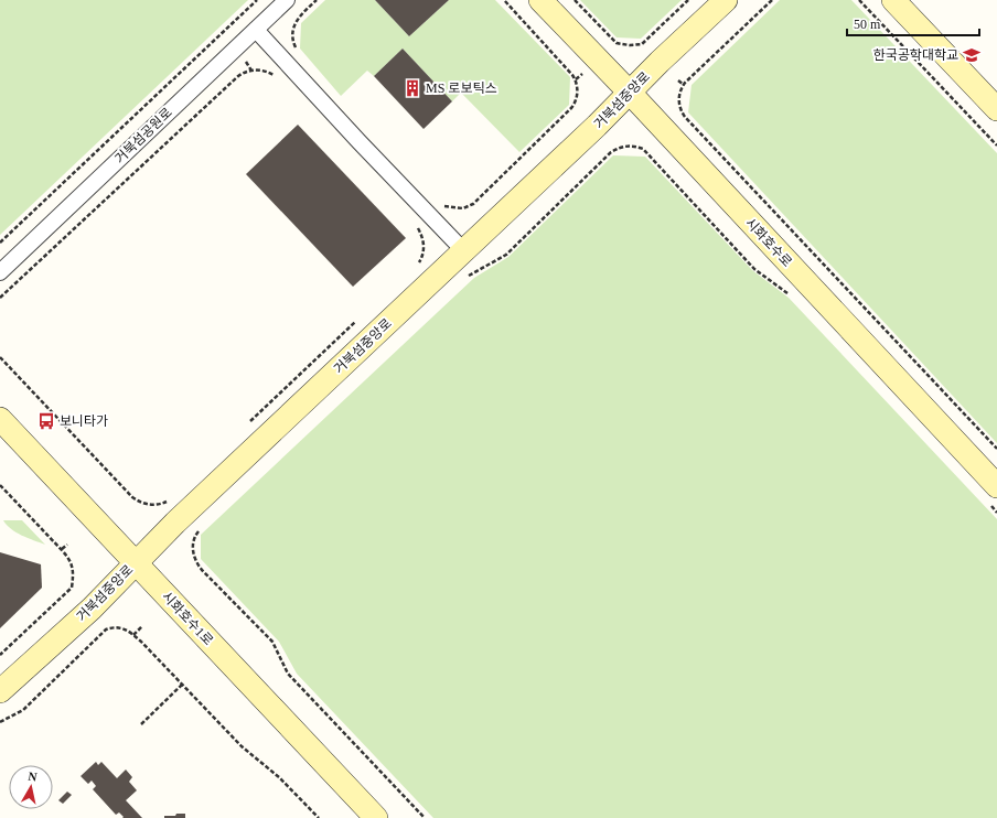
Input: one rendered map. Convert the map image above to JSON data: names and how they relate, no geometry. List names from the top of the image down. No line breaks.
{"streets":{"street":["거북섬중앙로","거북섬공원로","시화호수로","시화호수1로"]},"crossings":[["거북섬중앙로","시화호수로"],["거북섬중앙로","시화호수1로"]],"places":{"school or university":["한국공학대학교"],"building":["MS 로보틱스"],"bus stop":["보니타가"]},"scale_bar":"50 m","north":"top"}
